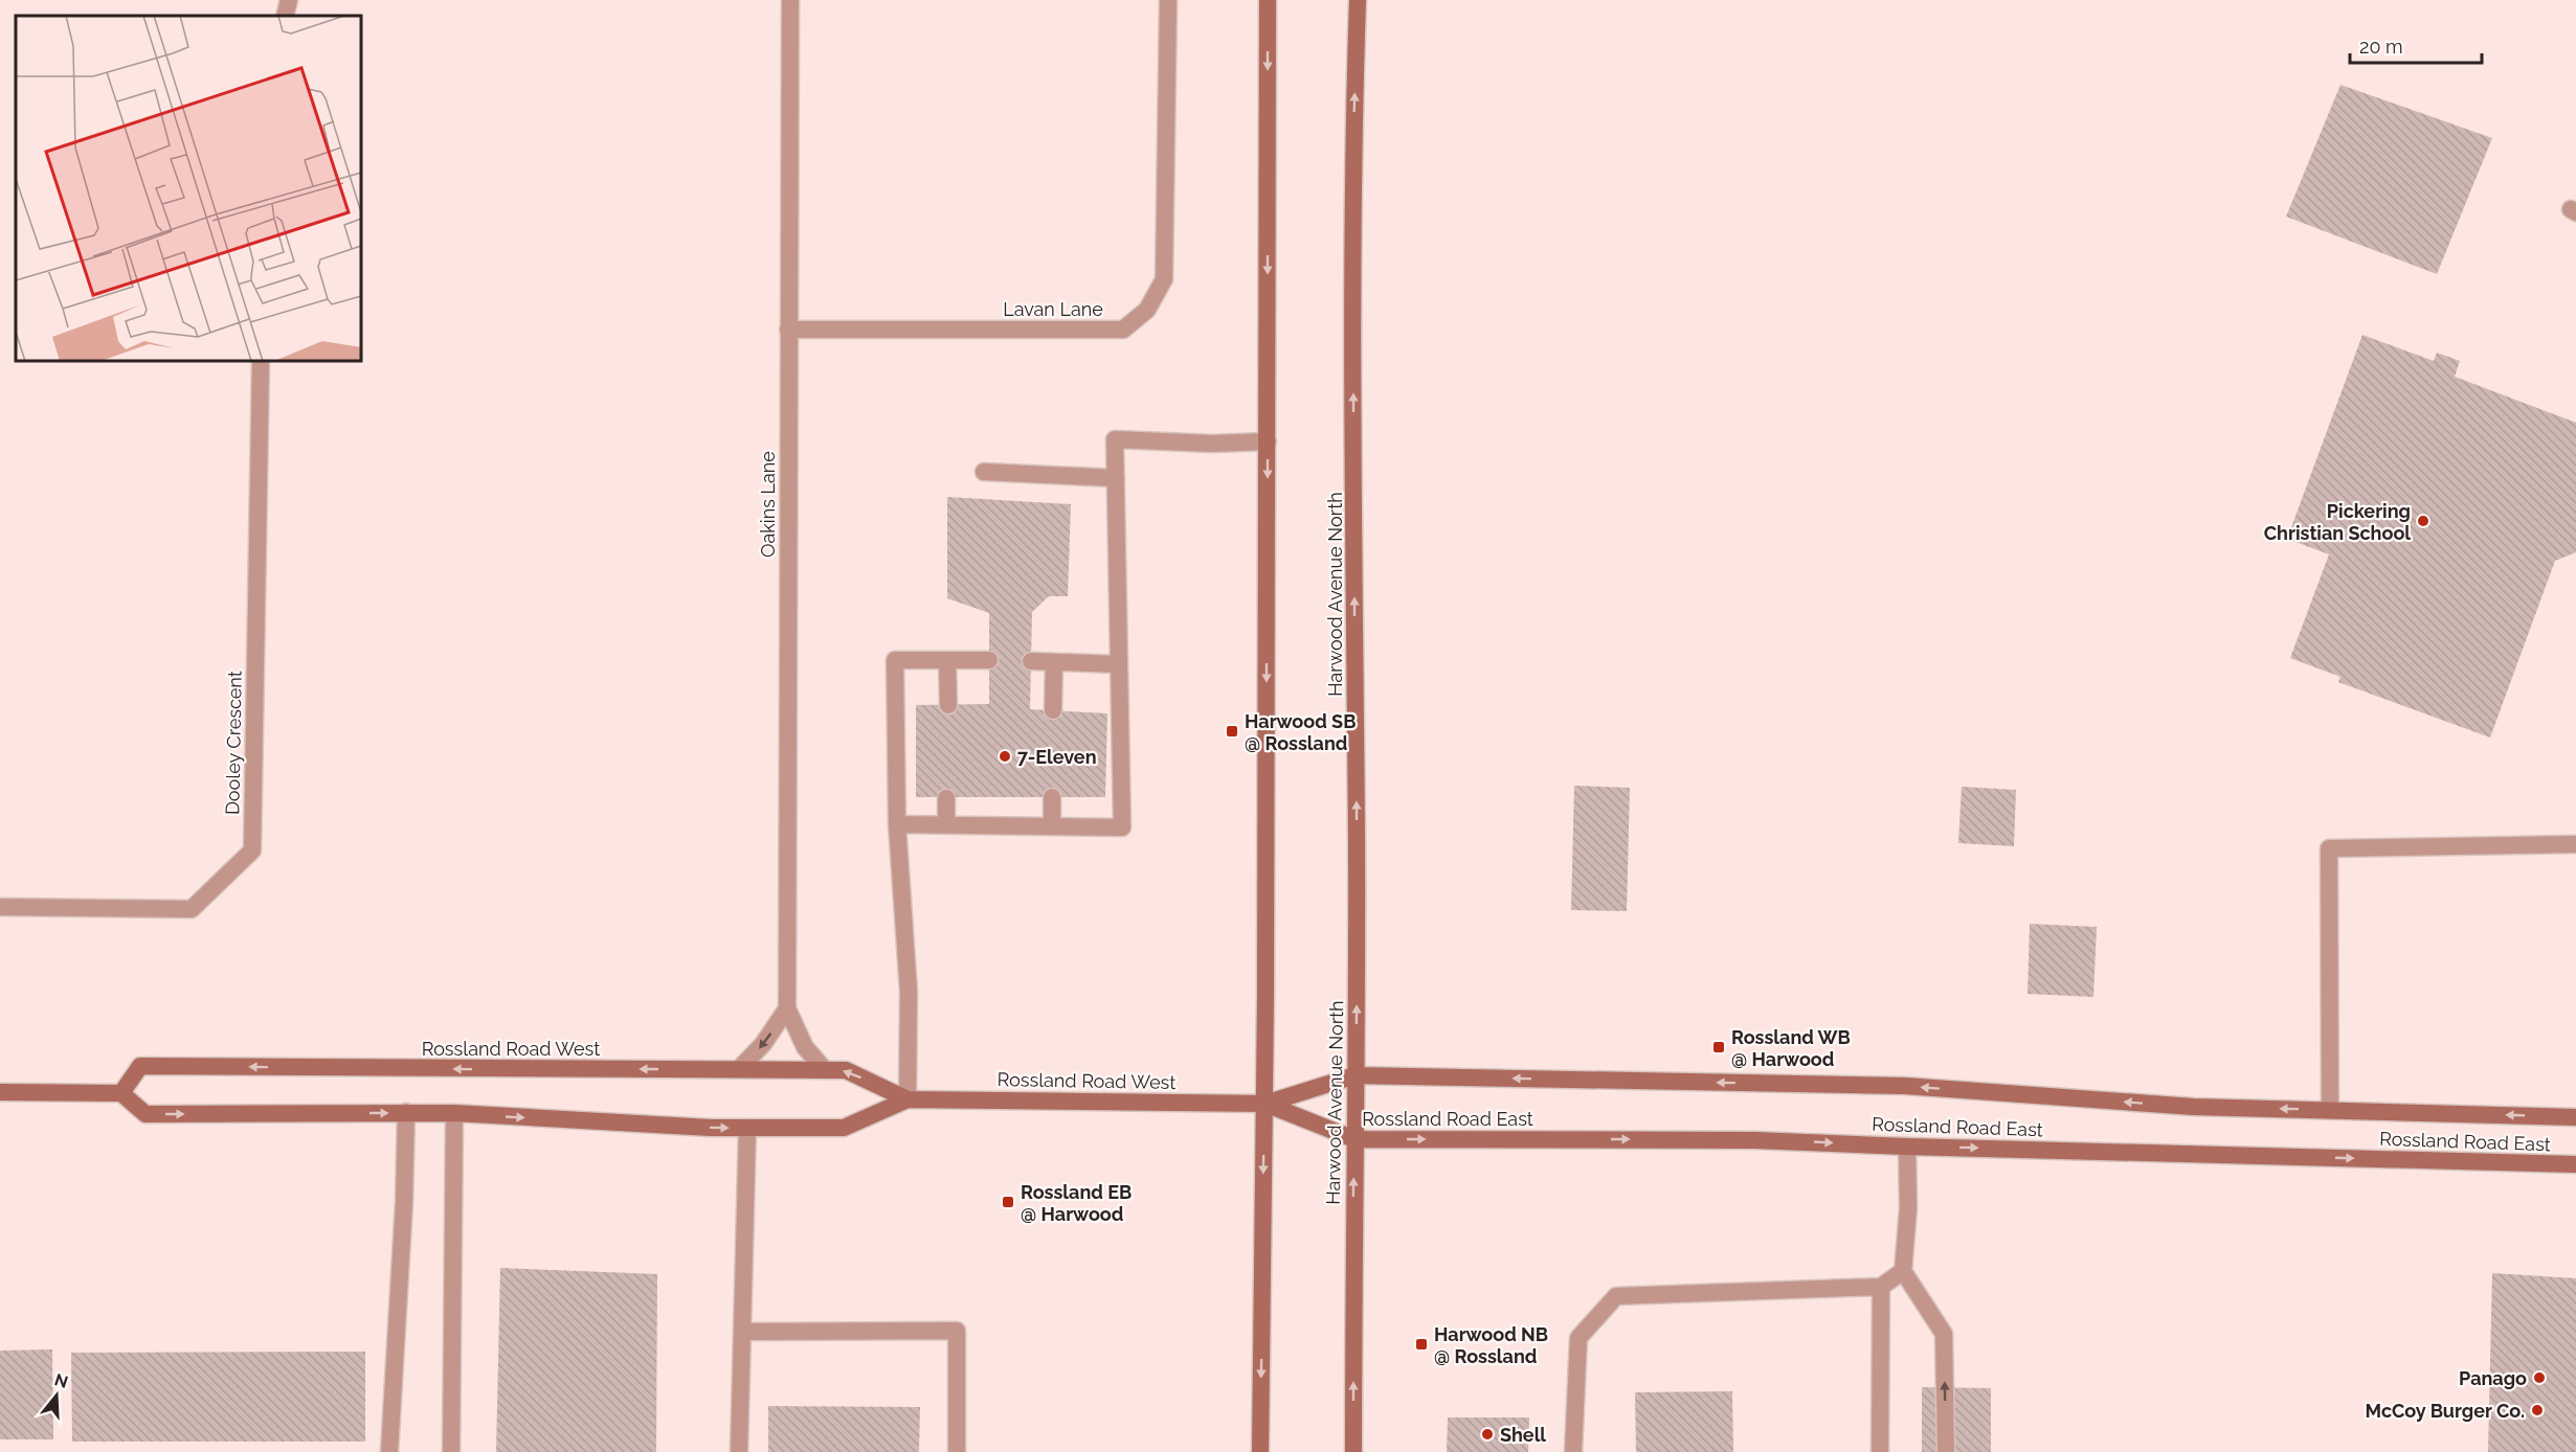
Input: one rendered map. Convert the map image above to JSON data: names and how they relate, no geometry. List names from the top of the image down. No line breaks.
{"streets":{"main road":["Harwood Avenue North","Rossland Road West","Rossland Road East"],"street":["Lavan Lane","Oakins Lane","Dooley Crescent"]},"crossings":[["Lavan Lane","Oakins Lane"],["Oakins Lane","Rossland Road West"],["Harwood Avenue North","Rossland Road East"],["Rossland Road West","Rossland Road East"]],"places":{"other":["Pickering Christian School","7-Eleven","Panago","McCoy Burger Co.","Shell"],"transit":["Harwood SB @ Rossland","Rossland WB @ Harwood","Rossland EB @ Harwood","Harwood NB @ Rossland"]},"scale_bar":"20 m","north":"top"}
